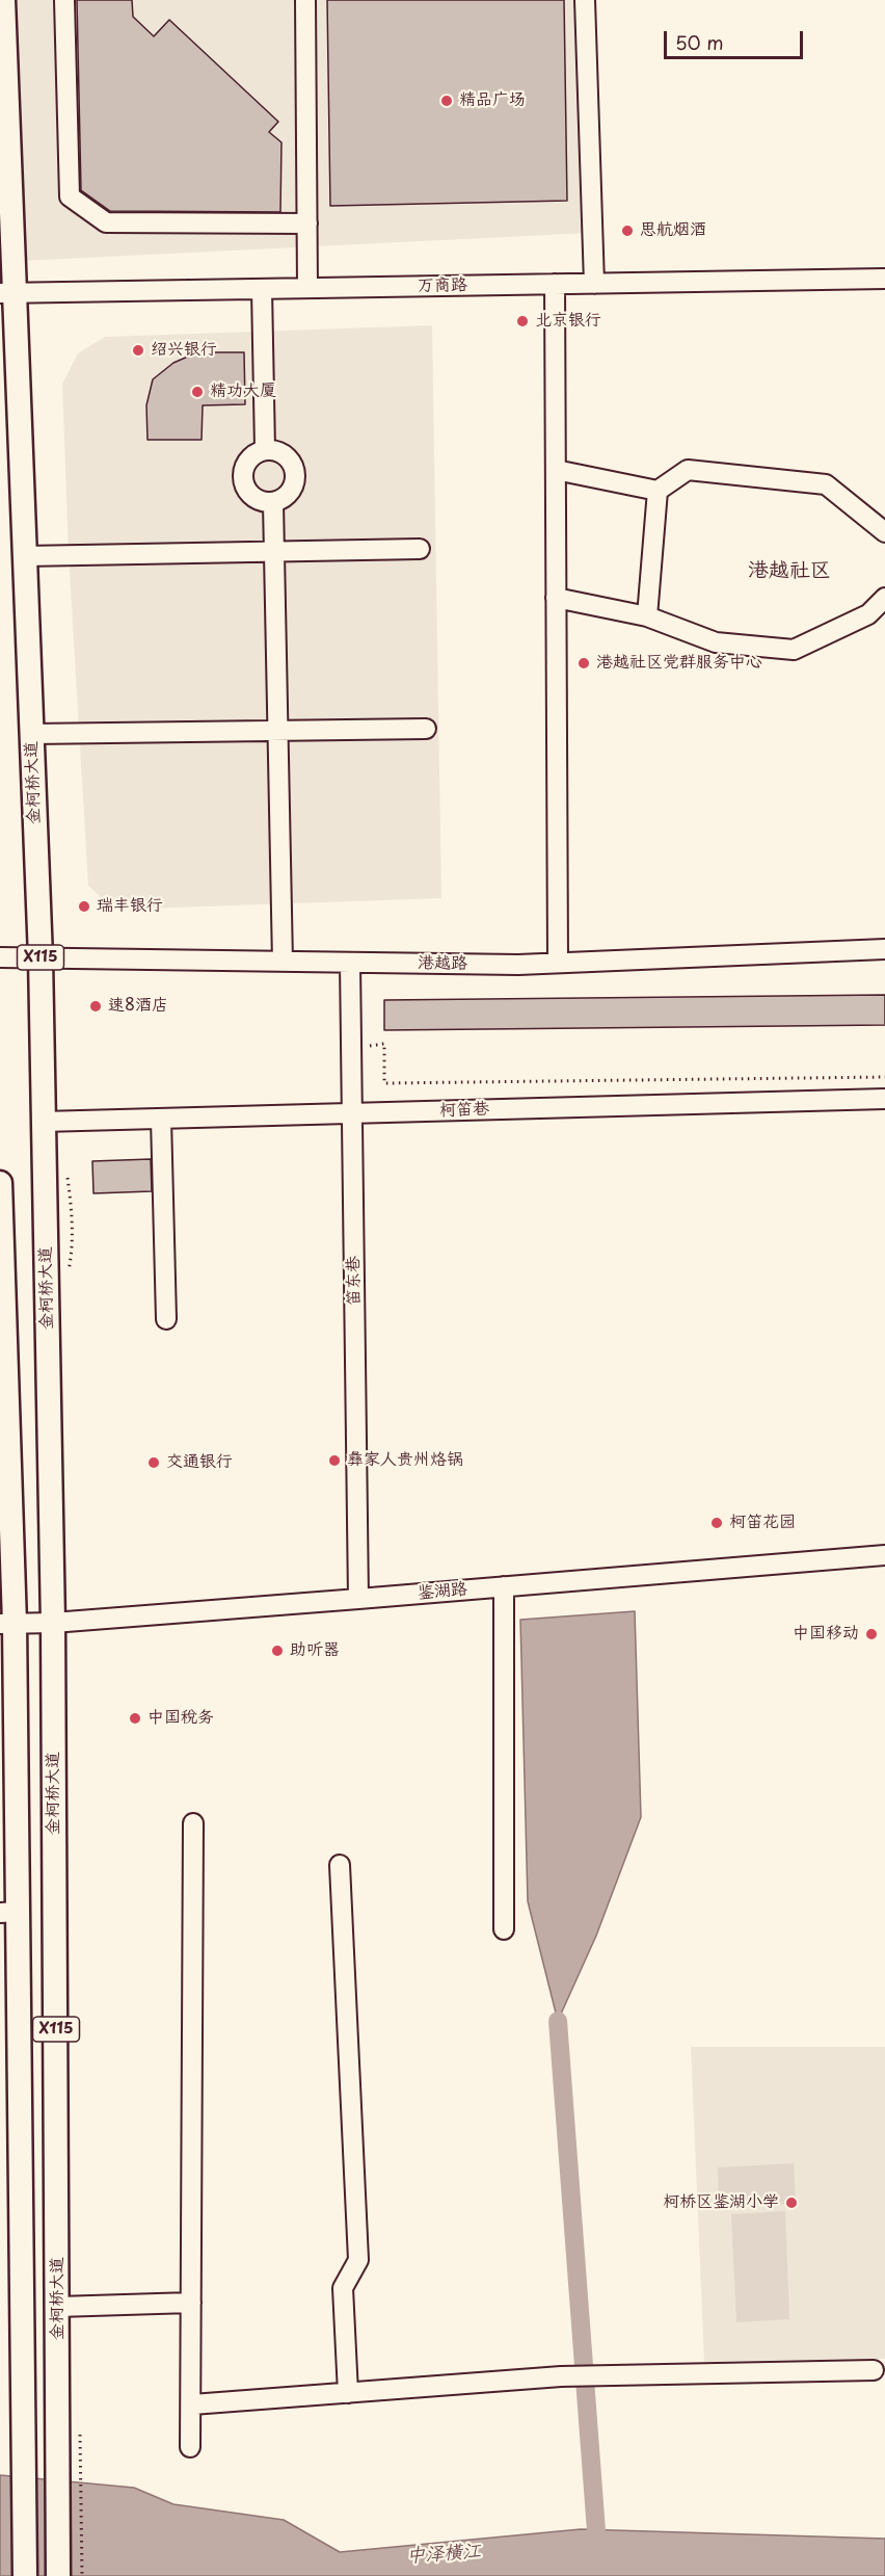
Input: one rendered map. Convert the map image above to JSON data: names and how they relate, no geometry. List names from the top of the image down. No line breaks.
{"streets":{"main road":["金柯桥大道","X115"],"street":["万商路","港越路","柯笛巷","笛东巷","鉴湖路"]},"crossings":[["万商路","金柯桥大道"],["金柯桥大道","港越路"],["金柯桥大道","柯笛巷"],["金柯桥大道","鉴湖路"],["X115","鉴湖路"],["港越路","笛东巷"],["柯笛巷","笛东巷"],["笛东巷","鉴湖路"]],"districts":["港越社区"],"water":["中泽横江"],"places":["精品广场","思航烟酒","北京银行","绍兴银行","精功大厦","港越社区党群服务中心","瑞丰银行","速8酒店","彝家人贵州烙锅","交通银行","柯笛花园","中国移动","助听器","中国税务","柯桥区鉴湖小学"],"scale_bar":"50 m"}
